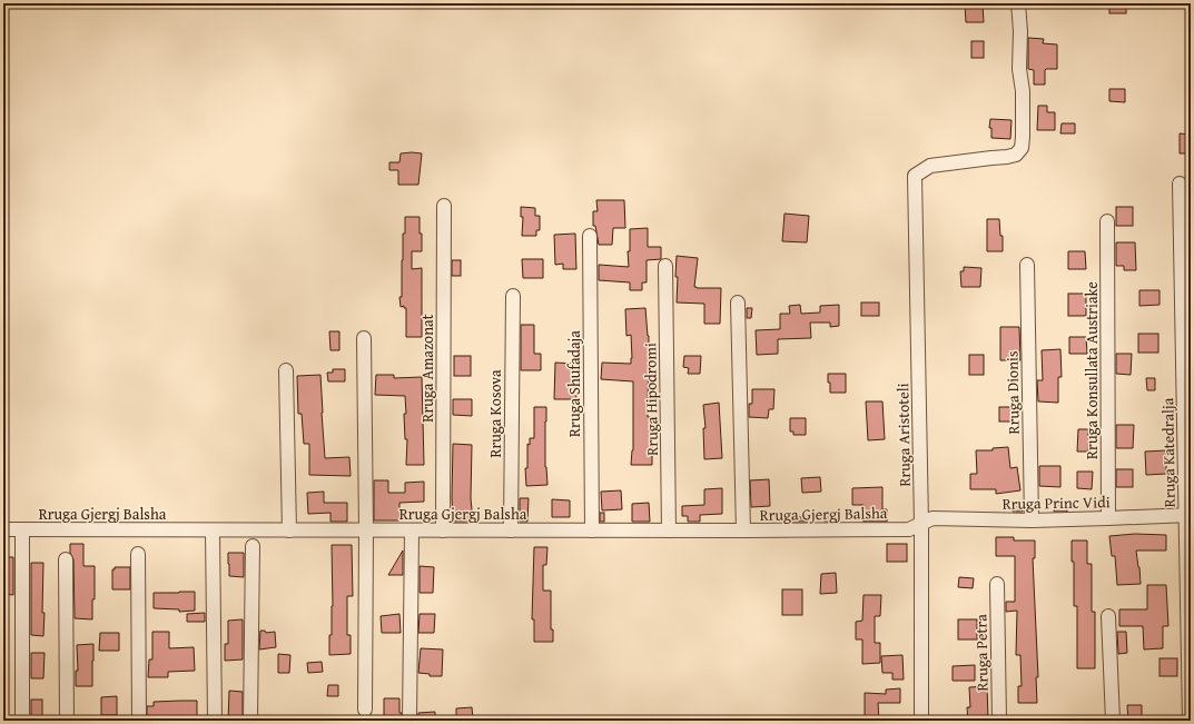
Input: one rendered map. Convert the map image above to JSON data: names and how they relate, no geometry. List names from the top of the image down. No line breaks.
{"streets":{"street":["Rruga Amazonat","Rruga Konsullata Austriake","Rruga Shufadaja","Rruga Dionis","Rruga Hipodromi","Rruga Kosova","Rruga Aristoteli","Rruga Katedralja","Rruga Princ Vidi","Rruga Gjergj Balsha","Rruga Petra"]},"crossings":[["Rruga Amazonat","Rruga Gjergj Balsha"],["Rruga Konsullata Austriake","Rruga Princ Vidi"],["Rruga Shufadaja","Rruga Gjergj Balsha"],["Rruga Dionis","Rruga Princ Vidi"],["Rruga Hipodromi","Rruga Gjergj Balsha"],["Rruga Kosova","Rruga Gjergj Balsha"],["Rruga Aristoteli","Rruga Princ Vidi"],["Rruga Aristoteli","Rruga Gjergj Balsha"],["Rruga Katedralja","Rruga Princ Vidi"],["Rruga Princ Vidi","Rruga Gjergj Balsha"]]}
